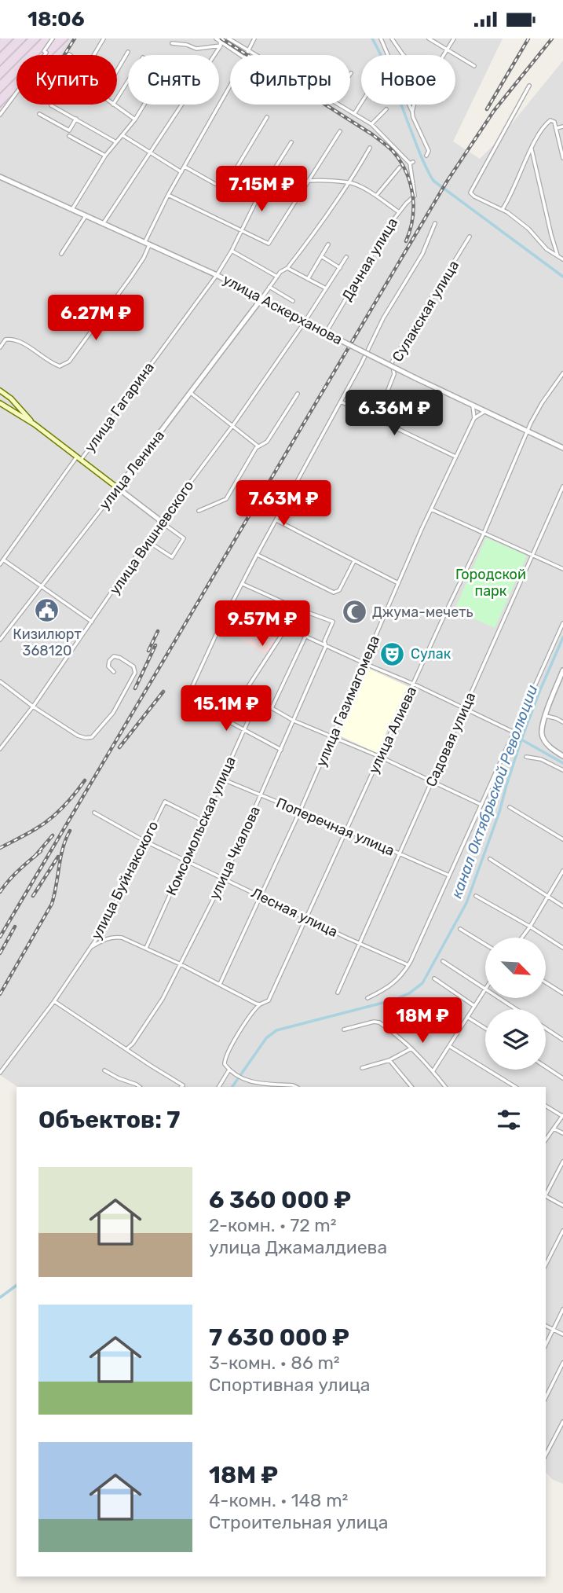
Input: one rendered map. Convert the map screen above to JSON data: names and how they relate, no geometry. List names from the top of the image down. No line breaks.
{"streets":{"street":["Дачная улица","улица Аскерханова","Сулакская улица","улица Гагарина","улица Ленина","улица Вишневского","улица Газимагомеда","улица Алиева","Садовая улица","Комсомольская улица","Поперечная улица","улица Чкалова","улица Буйнакского","Лесная улица"]},"crossings":[["улица Аскерханова","улица Гагарина"],["улица Аскерханова","улица Ленина"],["улица Аскерханова","улица Алиева"],["улица Газимагомеда","Поперечная улица"],["улица Газимагомеда","Лесная улица"],["улица Алиева","Поперечная улица"],["улица Алиева","Лесная улица"],["Садовая улица","Поперечная улица"],["Садовая улица","Лесная улица"],["Комсомольская улица","Поперечная улица"],["Комсомольская улица","улица Буйнакского"],["Комсомольская улица","Лесная улица"],["Поперечная улица","улица Чкалова"],["улица Чкалова","Лесная улица"],["улица Буйнакского","Лесная улица"]],"water":["канал Октябрьской Революции"],"parks":["Городской парк"],"places":{"public building":["Кизилюрт 368120"],"mosque":["Джума-мечеть"],"theatre":["Сулак"]},"north":"bottom right","page":{"status":"18:06","chip":["Купить","Снять","Фильтры","Новое"],"price":["7.15M ₽","6.27M ₽","6.36M ₽","7.63M ₽","9.57M ₽","15.1M ₽","18M ₽"],"heading":"Объектов: 7","list":[{"name":"6 360 000 ₽","note":"2-комн. · 72 m² · улица Джамалдиева"},{"name":"7 630 000 ₽","note":"3-комн. · 86 m² · Спортивная улица"},{"name":"18M ₽","note":"4-комн. · 148 m² · Строительная улица"}]}}
